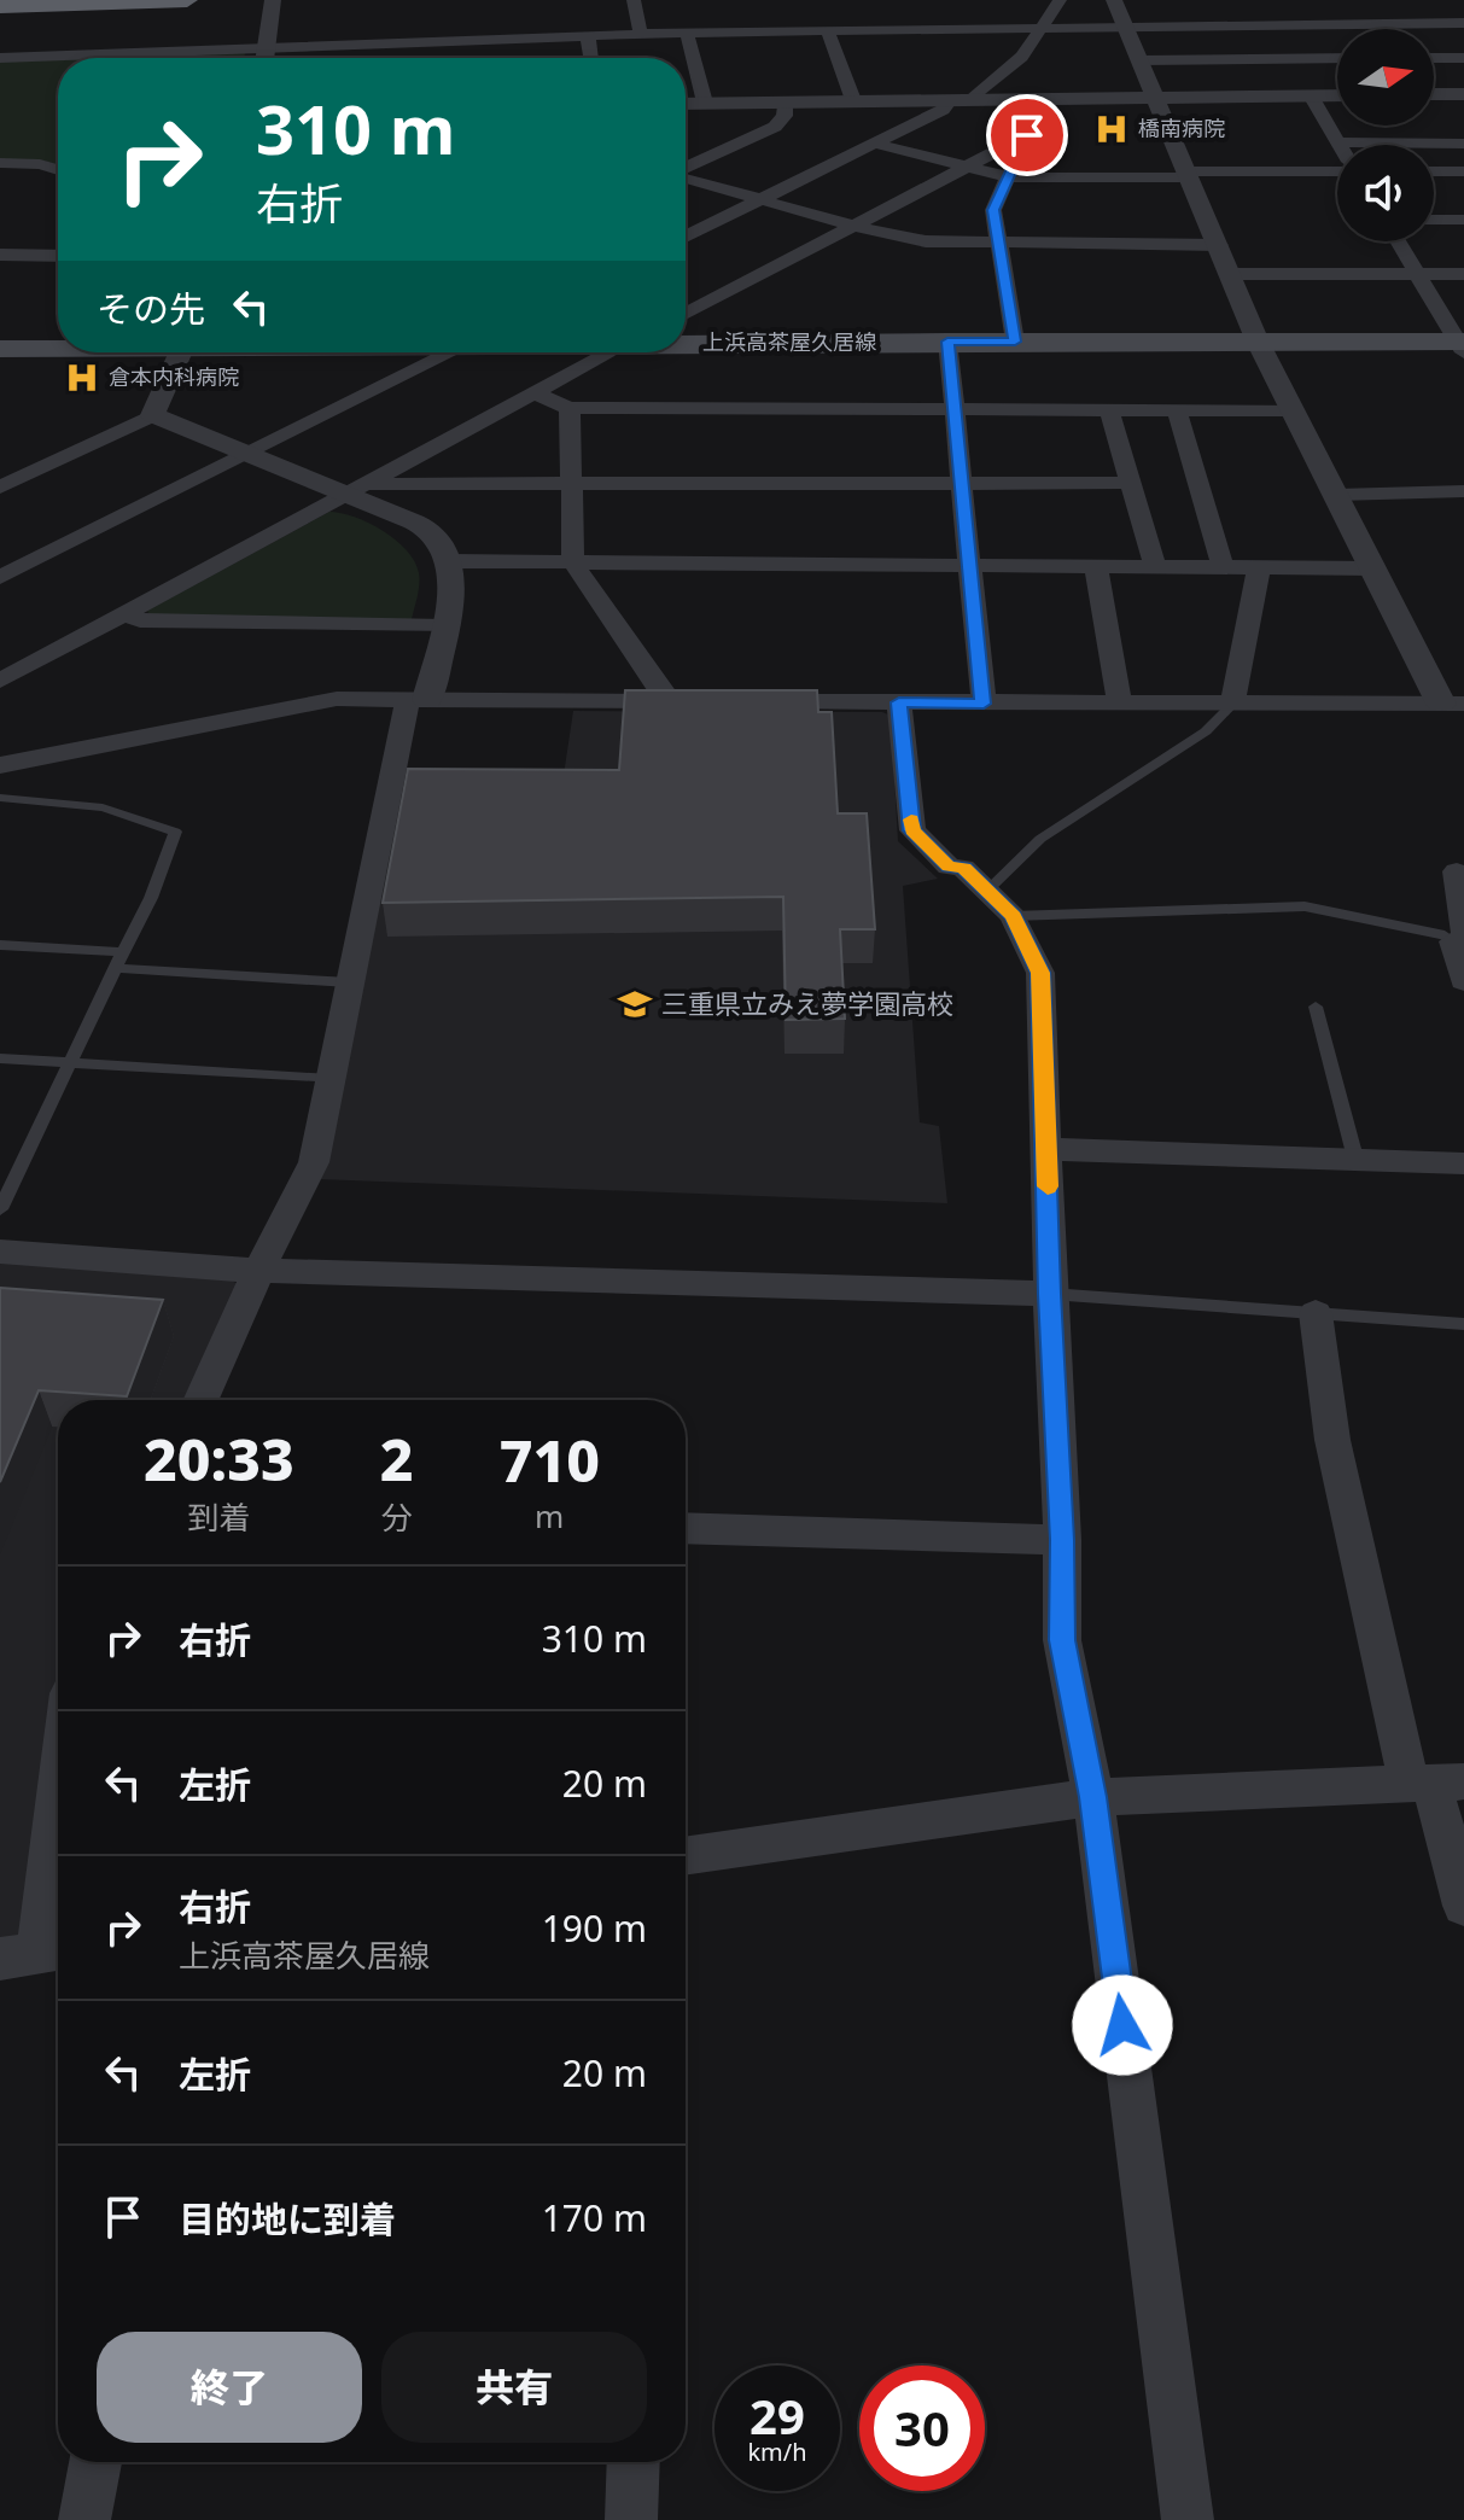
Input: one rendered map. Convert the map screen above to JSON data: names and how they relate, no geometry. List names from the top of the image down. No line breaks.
{"streets":{"main road":["上浜高茶屋久居線"]},"places":{"hospital":["橋南病院","倉本内科病院"],"school or university":["三重県立みえ夢学園高校"]},"north":"right","page":{"turn":["310 m","右折"],"then":"その先","eta":["20:33","到着","2","分","710","m"],"list":[{"name":"右折","value":"310 m"},{"name":"左折","value":"20 m"},{"name":"右折","note":"上浜高茶屋久居線","value":"190 m"},{"name":"左折","value":"20 m"},{"name":"目的地に到着","value":"170 m"}],"buttons":["終了","共有"],"speed":"29 km/h","limit":"30"}}
